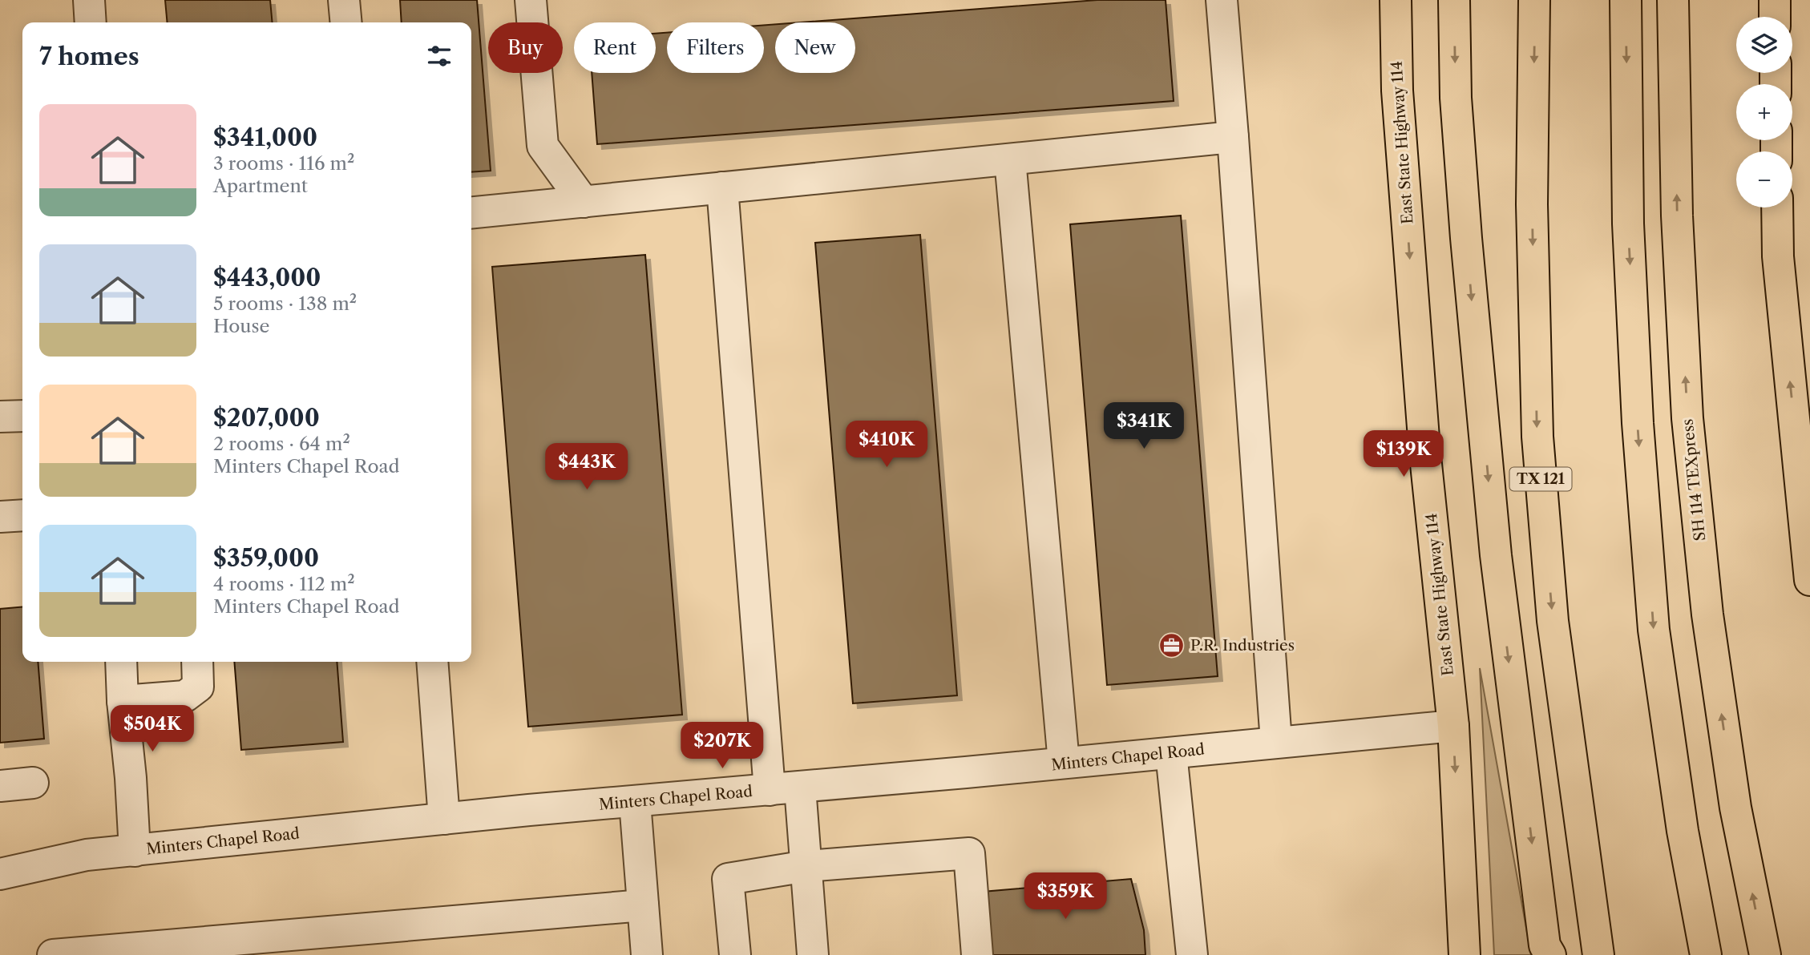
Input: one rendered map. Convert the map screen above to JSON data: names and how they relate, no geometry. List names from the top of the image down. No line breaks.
{"streets":{"main road":["East State Highway 114","TX 121","SH 114 TEXpress"],"street":["Minters Chapel Road"]},"crossings":[["East State Highway 114","Minters Chapel Road"]],"places":{"office":["P.R. Industries"]},"page":{"map_buttons":["+","−"],"chip":["Buy","Rent","Filters","New"],"heading":"7 homes","list":[{"name":"$341,000","note":"3 rooms · 116 m² · Apartment"},{"name":"$443,000","note":"5 rooms · 138 m² · House"},{"name":"$207,000","note":"2 rooms · 64 m² · Minters Chapel Road"},{"name":"$359,000","note":"4 rooms · 112 m² · Minters Chapel Road"}],"price":["$341K","$410K","$139K","$443K","$504K","$207K","$359K"]}}
